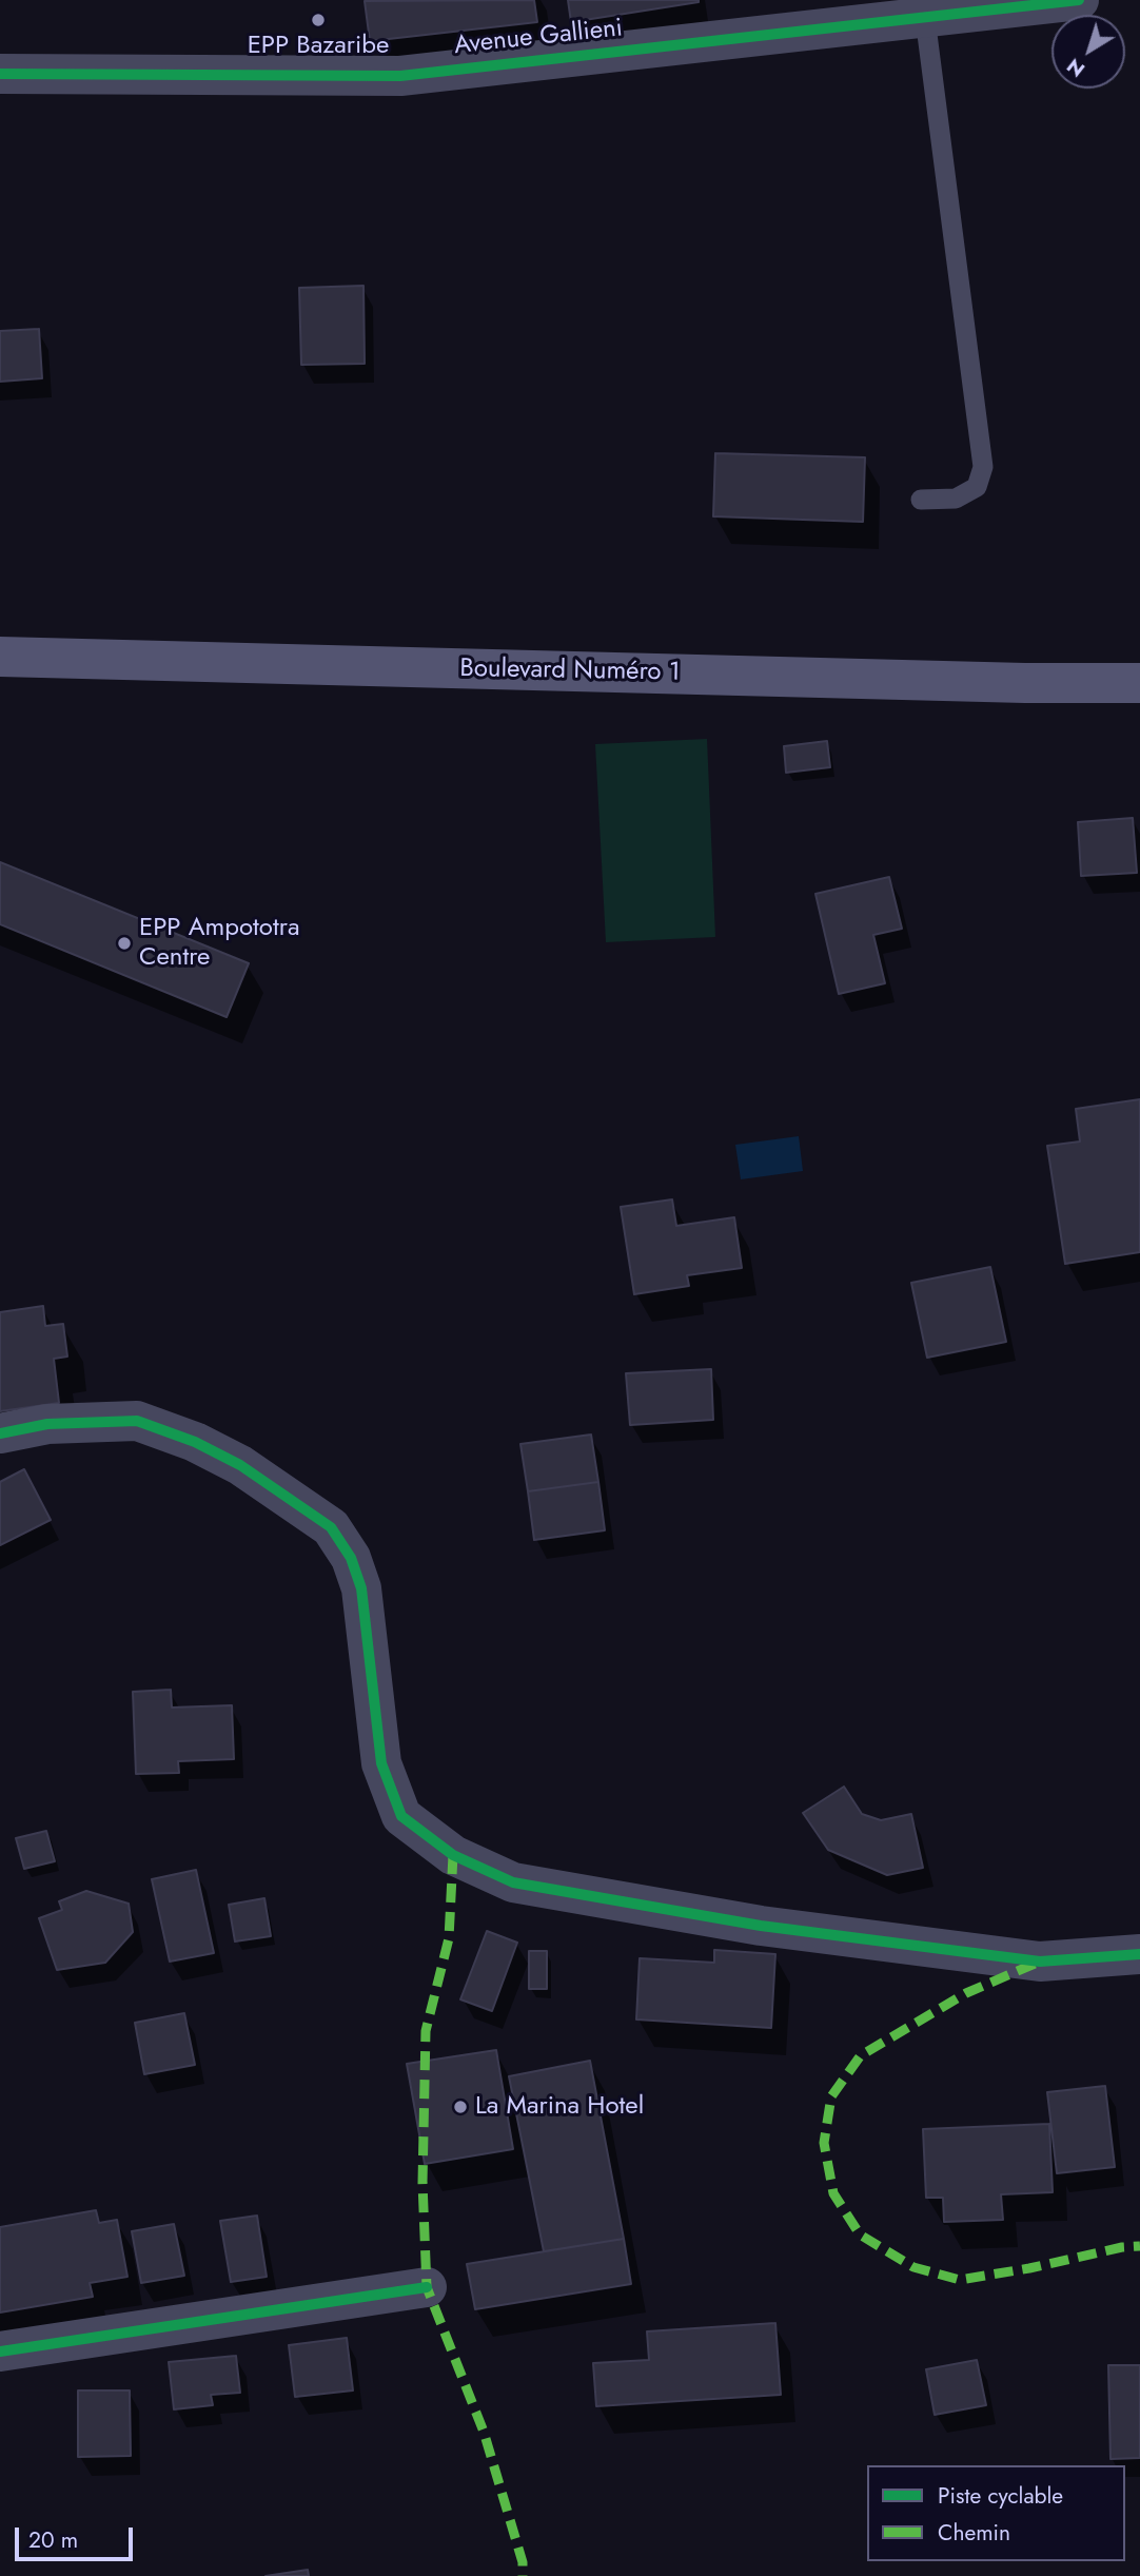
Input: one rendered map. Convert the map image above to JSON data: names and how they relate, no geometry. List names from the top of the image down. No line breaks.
{"streets":{"main road":["Boulevard Numéro 1"],"street":["Avenue Gallieni"]},"places":["EPP Bazaribe","EPP Ampototra Centre","La Marina Hotel"],"legend":["Piste cyclable","Chemin"],"scale_bar":"20 m","north":"bottom left"}
